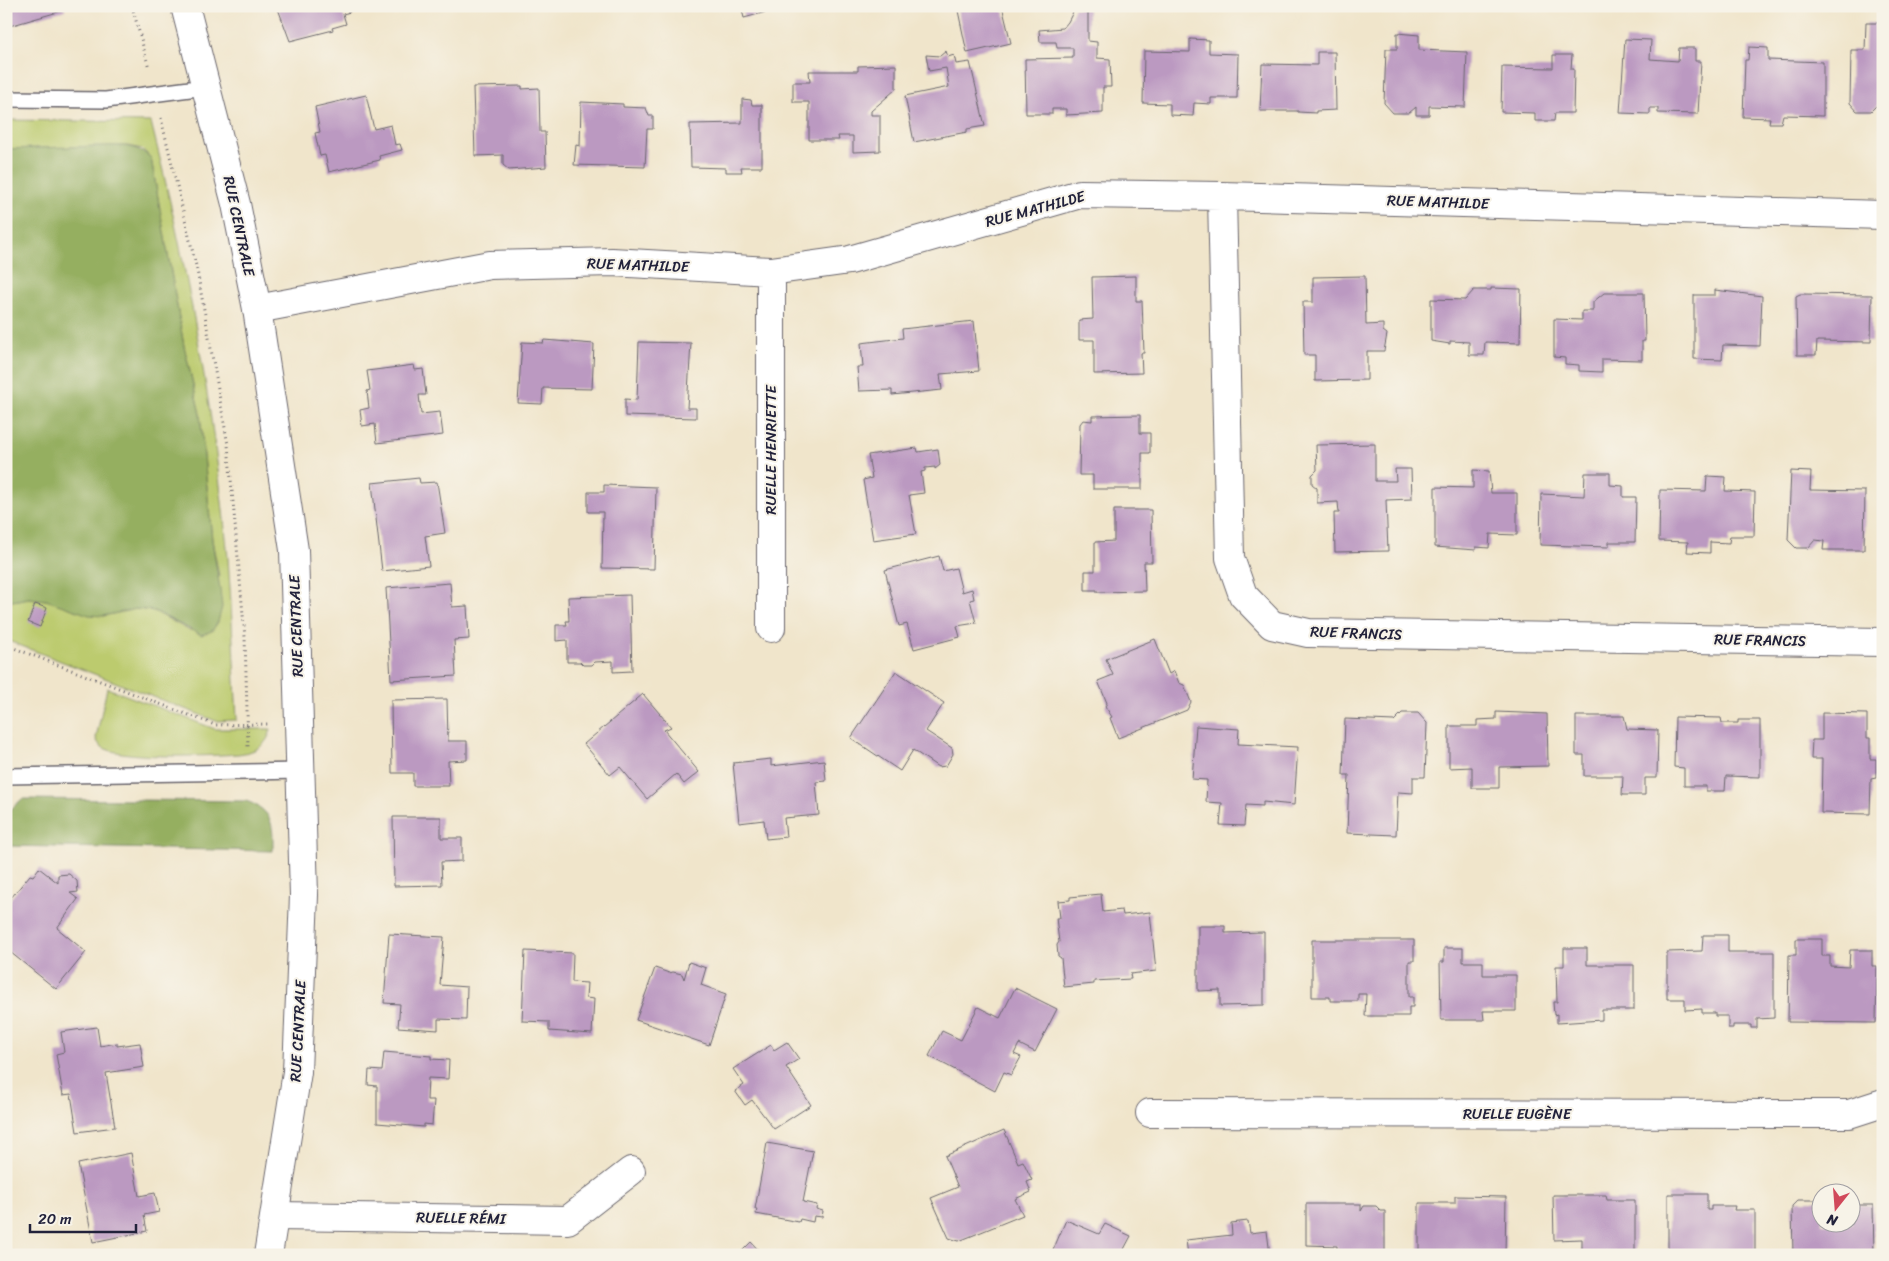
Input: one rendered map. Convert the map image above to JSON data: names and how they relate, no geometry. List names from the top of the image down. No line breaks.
{"streets":{"street":["RUE MATHILDE","RUE CENTRALE","RUELLE HENRIETTE","RUE FRANCIS","RUELLE EUGÈNE","RUELLE RÉMI"]},"crossings":[["RUE MATHILDE","RUE CENTRALE"],["RUE MATHILDE","RUELLE HENRIETTE"],["RUE MATHILDE","RUE FRANCIS"],["RUE CENTRALE","RUELLE RÉMI"]],"scale_bar":"20 m","north":"bottom"}
